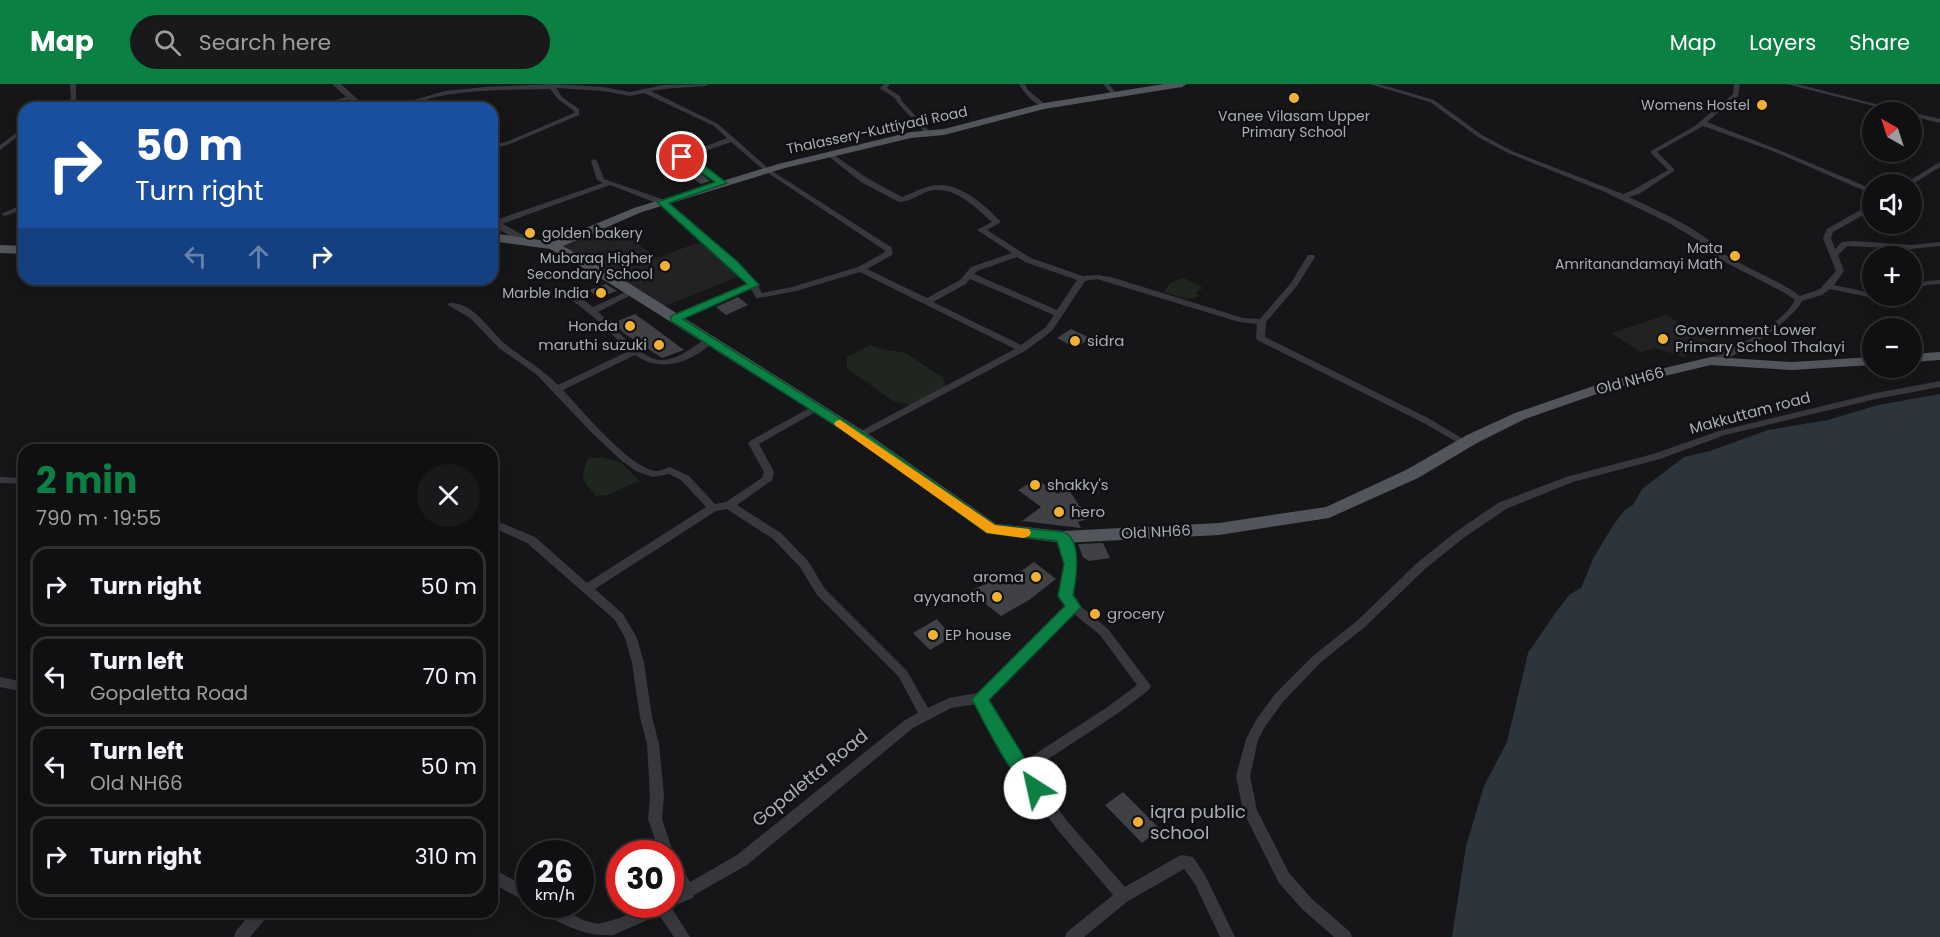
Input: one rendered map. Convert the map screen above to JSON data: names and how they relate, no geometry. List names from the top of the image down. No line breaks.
{"streets":{"main road":["Thalassery-Kuttiyadi Road","Old NH66"],"street":["Makkuttam road","Gopaletta Road"]},"crossings":[["Thalassery-Kuttiyadi Road","Old NH66"]],"places":["Vanee Vilasam Upper Primary School","Womens Hostel","golden bakery","Mata Amritanandamayi Math","Mubaraq Higher Secondary School","Marble India","Honda","Government Lower Primary School Thalayi","sidra","maruthi suzuki","shakky's","hero","aroma","ayyanoth","grocery","EP house","iqra public school"],"north":"top left","page":{"header":"Map","search":"Search here","nav":["Map","Layers","Share"],"map_buttons":["+","−"],"turn":["50 m","Turn right"],"heading":["2 min","790 m · 19:55"],"list":[{"name":"Turn right","value":"50 m"},{"name":"Turn left","note":"Gopaletta Road","value":"70 m"},{"name":"Turn left","note":"Old NH66","value":"50 m"},{"name":"Turn right","value":"310 m"}],"speed":"26 km/h","limit":"30"}}
